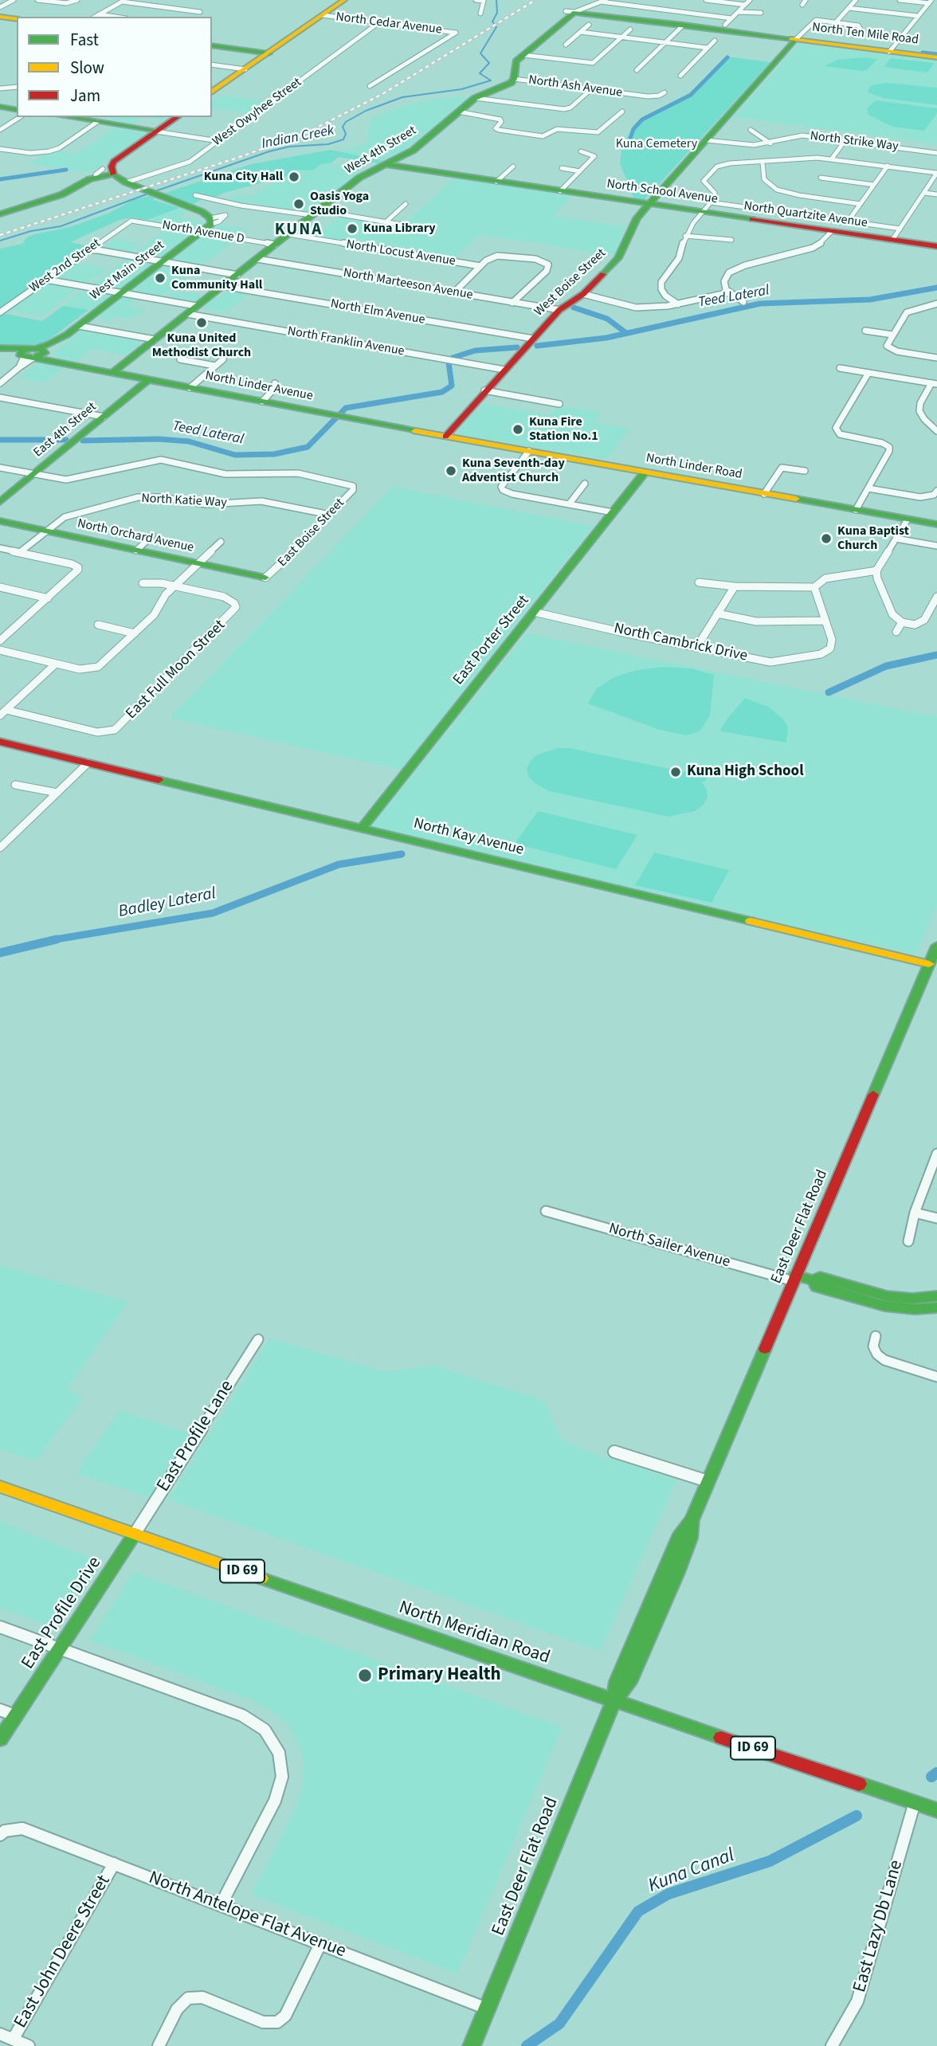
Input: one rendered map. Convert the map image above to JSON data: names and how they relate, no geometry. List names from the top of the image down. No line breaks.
{"streets":{"main road":["North Ten Mile Road","West 4th Street","North School Avenue","West Main Street","West Boise Street","North Linder Avenue","East 4th Street","North Linder Road","North Orchard Avenue","East Porter Street","North Kay Avenue","East Deer Flat Road","ID 69","East Profile Drive","North Meridian Road"],"street":["North Cedar Avenue","North Ash Avenue","West Owyhee Street","North Strike Way","North Quartzite Avenue","North Avenue D","North Locust Avenue","West 2nd Street","North Marteeson Avenue","North Elm Avenue","North Franklin Avenue","North Katie Way","East Boise Street","North Cambrick Drive","East Full Moon Street","North Sailer Avenue","East Profile Lane","North Antelope Flat Avenue","East Lazy Db Lane","East John Deere Street"]},"crossings":[["North Cedar Avenue","West Owyhee Street"],["North Ten Mile Road","West Boise Street"],["North Ash Avenue","West 4th Street"],["North Strike Way","West Boise Street"],["West 4th Street","North School Avenue"],["West 4th Street","North Avenue D"],["West 4th Street","North Locust Avenue"],["West 4th Street","North Marteeson Avenue"],["West 4th Street","North Elm Avenue"],["West 4th Street","North Franklin Avenue"],["West 4th Street","North Linder Avenue"],["North School Avenue","West Boise Street"],["North Avenue D","West 2nd Street"],["North Avenue D","West Main Street"],["West 2nd Street","North Franklin Avenue"],["West Main Street","North Franklin Avenue"],["West Main Street","North Linder Avenue"],["West Boise Street","North Marteeson Avenue"],["West Boise Street","North Elm Avenue"],["West Boise Street","North Franklin Avenue"],["West Boise Street","North Linder Avenue"],["West Boise Street","North Linder Road"],["North Linder Avenue","East 4th Street"],["North Linder Avenue","North Linder Road"],["East 4th Street","East Boise Street"],["North Linder Road","East Porter Street"],["North Katie Way","East Boise Street"],["North Katie Way","North Orchard Avenue"],["East Boise Street","North Orchard Avenue"],["East Porter Street","North Cambrick Drive"],["East Porter Street","North Kay Avenue"],["North Kay Avenue","East Deer Flat Road"],["East Deer Flat Road","North Sailer Avenue"],["East Deer Flat Road","North Meridian Road"],["East Deer Flat Road","North Antelope Flat Avenue"],["East Profile Lane","East Profile Drive"],["East Profile Lane","North Meridian Road"],["East Profile Drive","North Meridian Road"],["North Meridian Road","East Lazy Db Lane"],["North Antelope Flat Avenue","East John Deere Street"]],"districts":["KUNA"],"water":["Indian Creek","Teed Lateral","Badley Lateral","Kuna Canal"],"parks":["Kuna Cemetery"],"places":["Kuna City Hall","Oasis Yoga Studio","Kuna Library","Kuna Community Hall","Kuna United Methodist Church","Kuna Fire Station No.1","Kuna Seventh-day Adventist Church","Kuna Baptist Church","Kuna High School","Primary Health"],"legend":["Fast","Slow","Jam"]}
